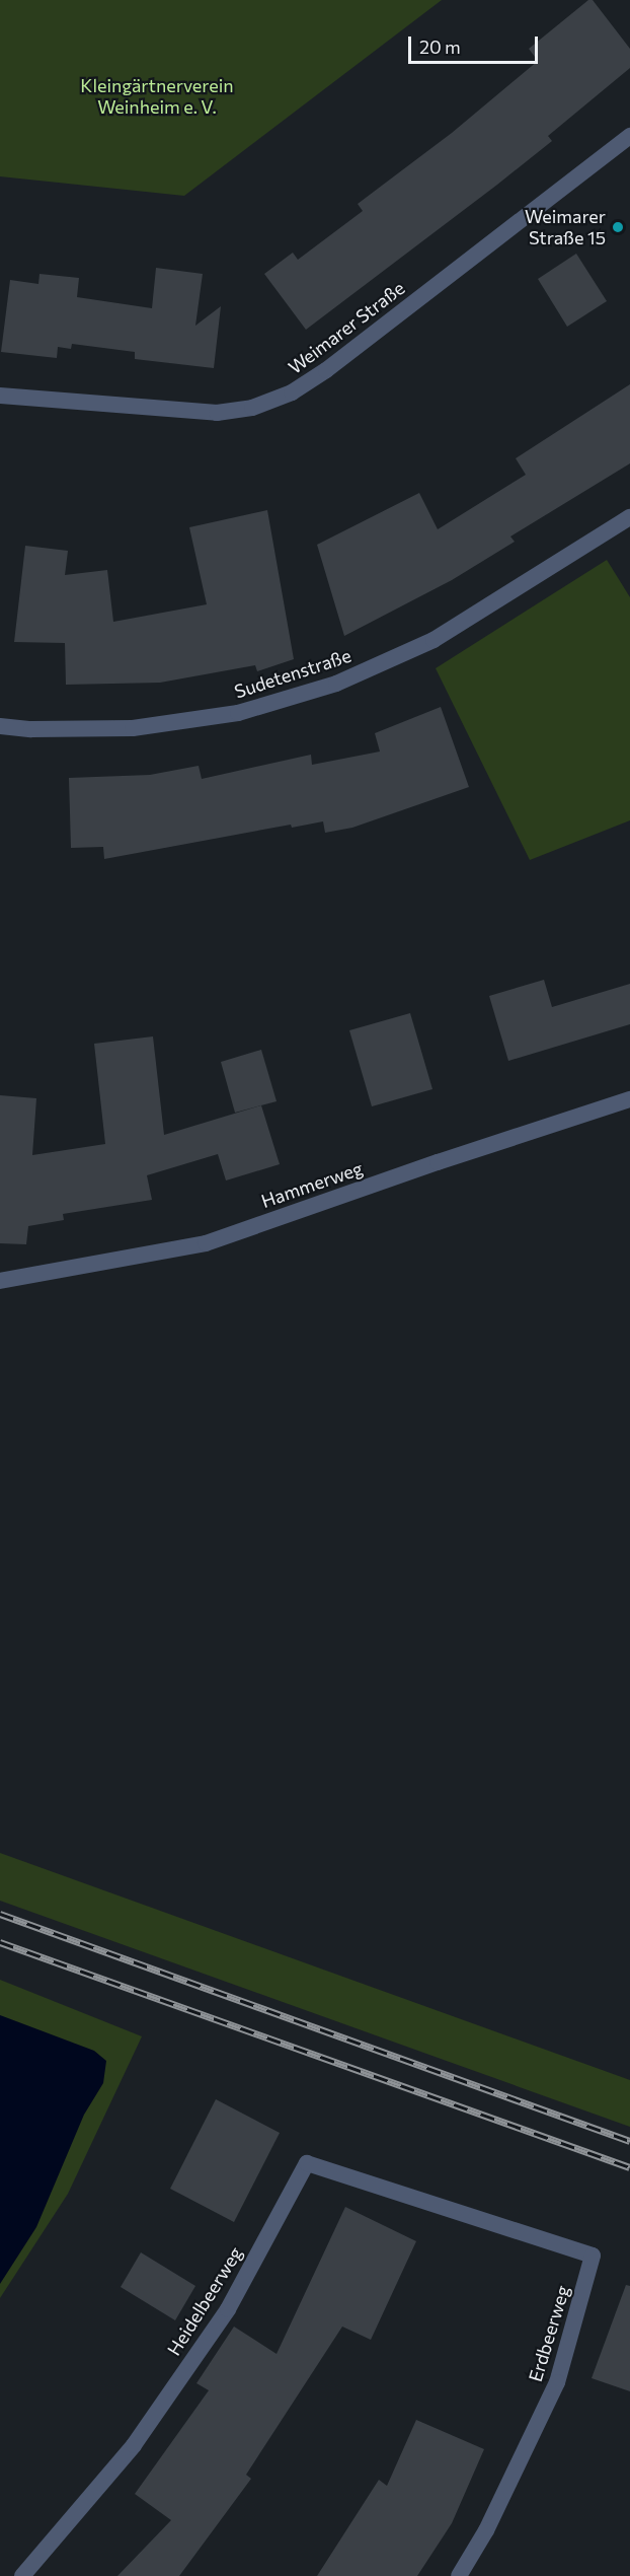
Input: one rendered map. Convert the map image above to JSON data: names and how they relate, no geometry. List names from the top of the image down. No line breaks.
{"streets":{"street":["Weimarer Straße","Sudetenstraße","Hammerweg","Heidelbeerweg","Erdbeerweg"]},"crossings":[["Heidelbeerweg","Erdbeerweg"]],"parks":["Kleingärtnerverein Weinheim e. V."],"places":["Weimarer Straße 15"],"scale_bar":"20 m"}
